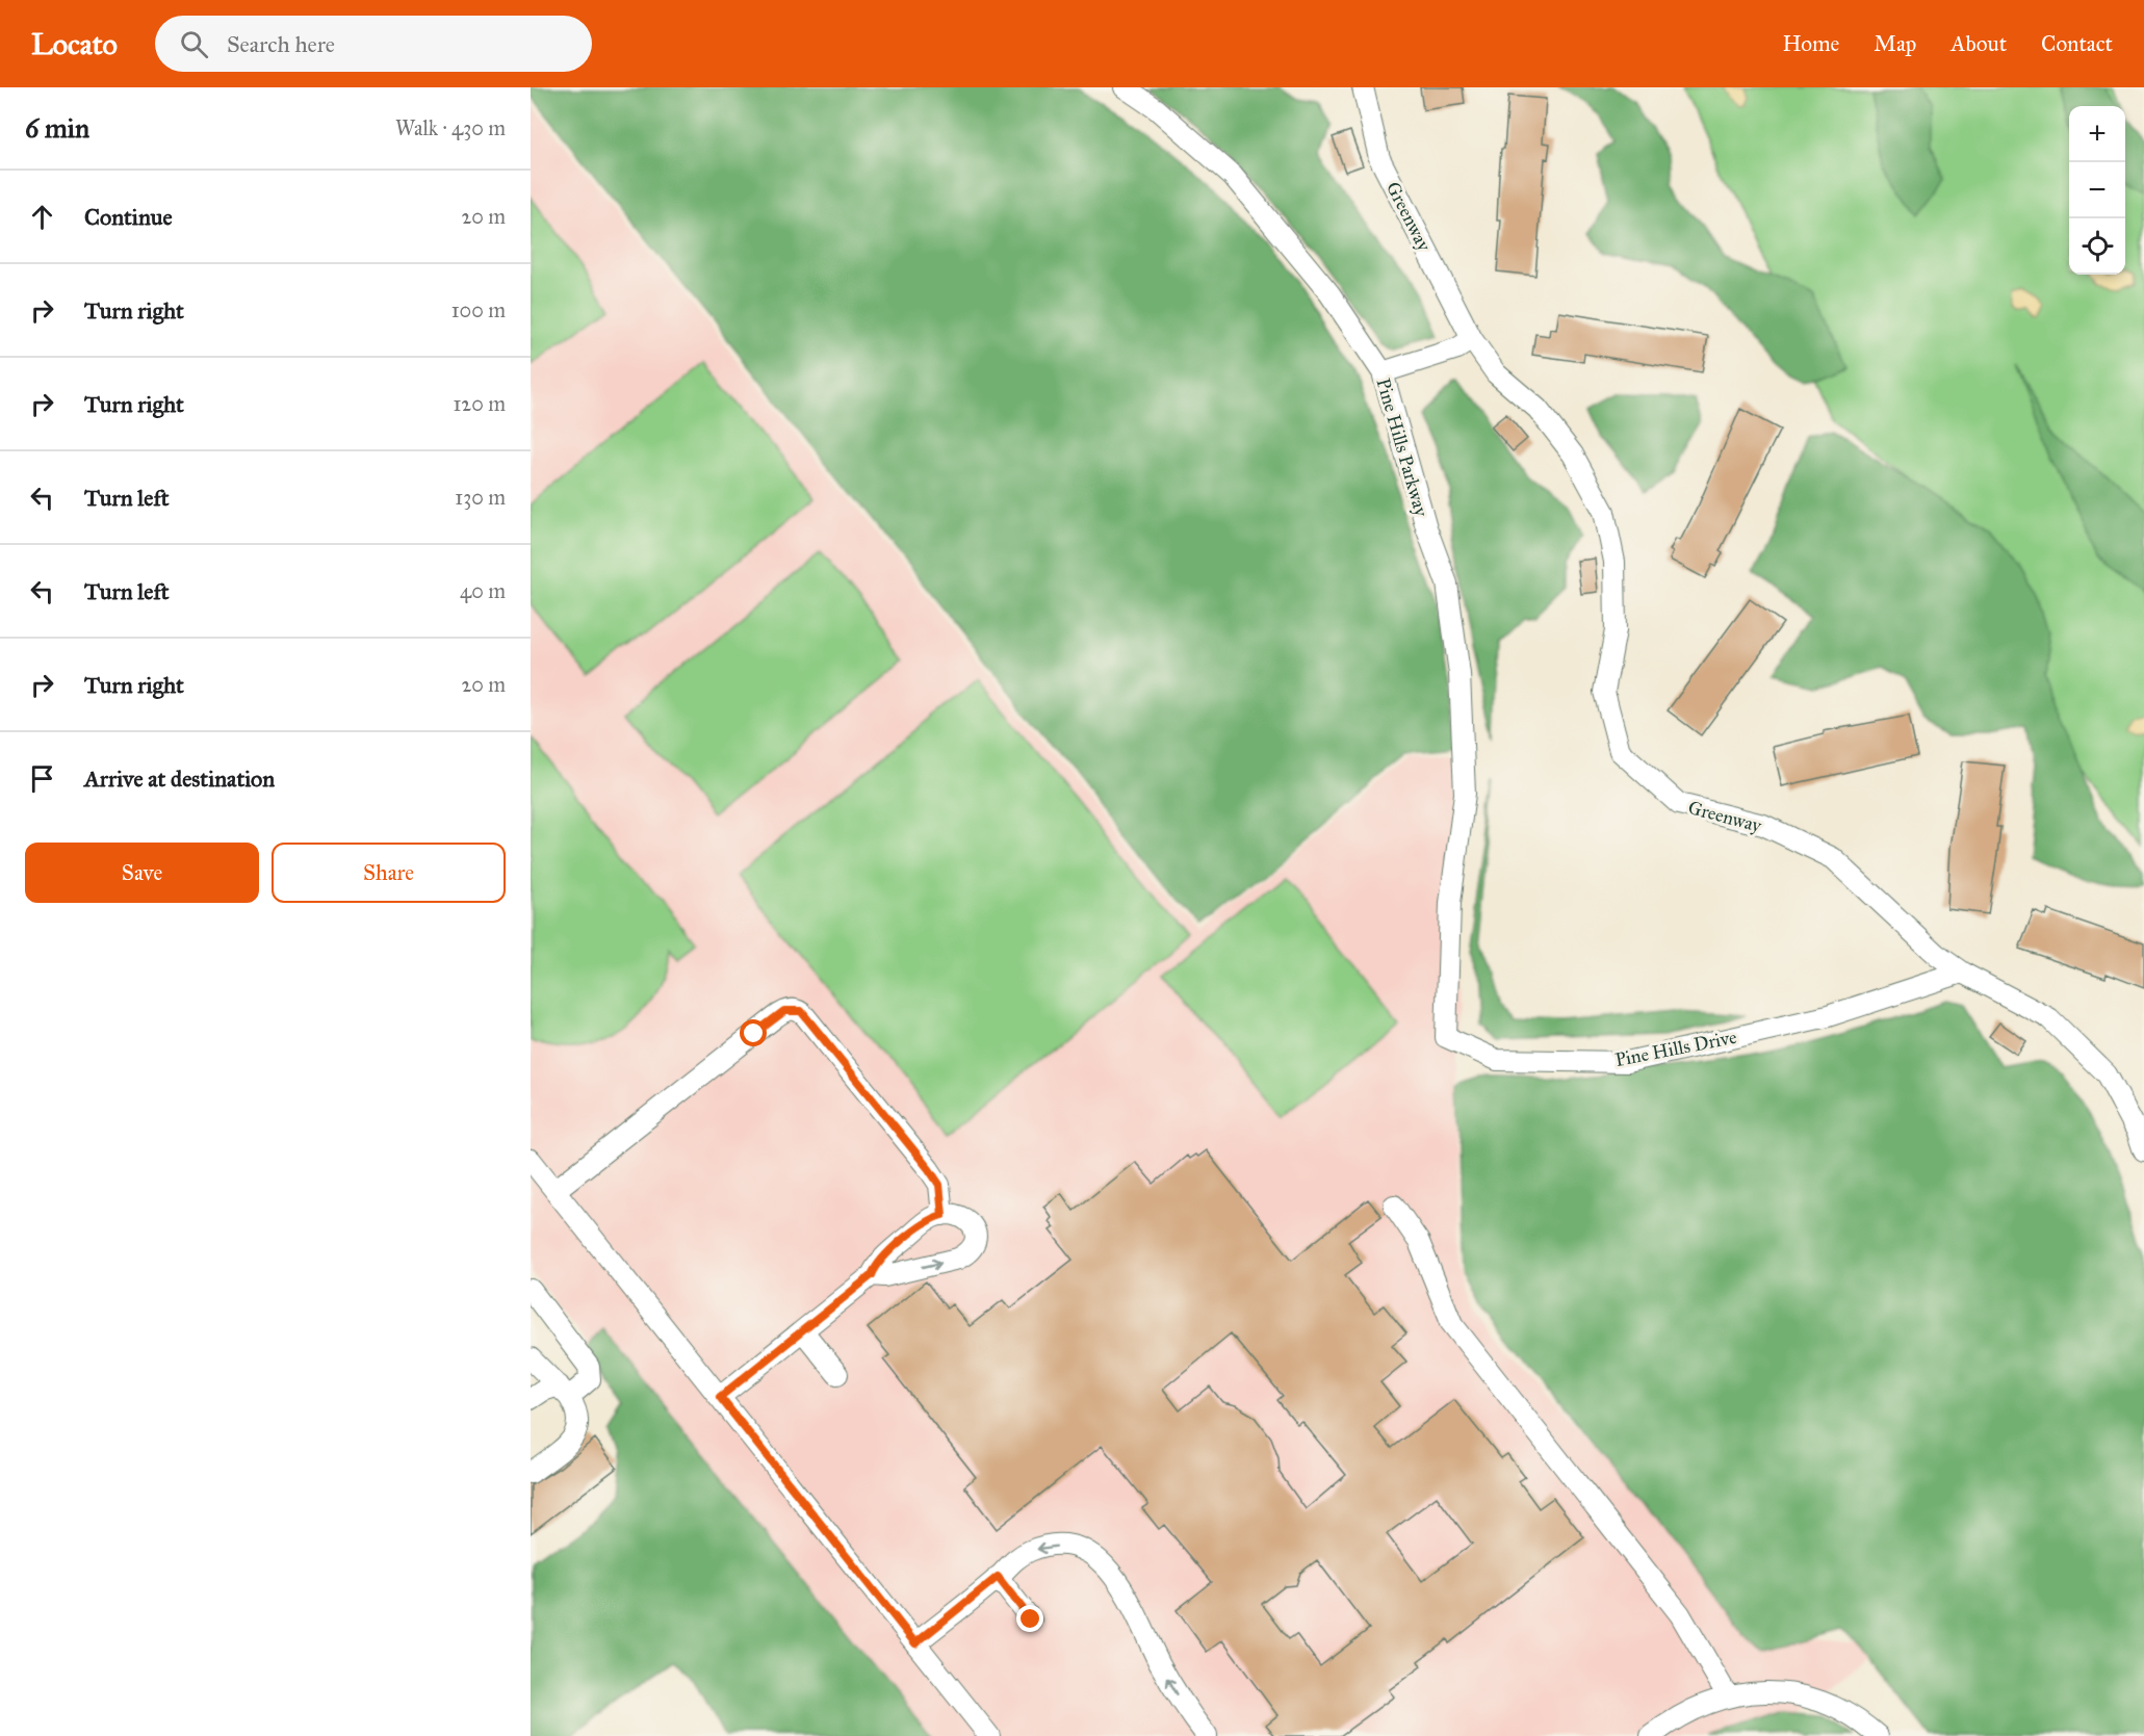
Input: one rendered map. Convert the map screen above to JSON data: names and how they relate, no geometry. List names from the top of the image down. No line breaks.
{"streets":{"street":["Greenway","Pine Hills Parkway","Pine Hills Drive"]},"crossings":[["Greenway","Pine Hills Drive"],["Pine Hills Parkway","Pine Hills Drive"]],"page":{"header":"Locato","search":"Search here","nav":["Home","Map","About","Contact"],"heading":["6 min","Walk · 430 m"],"map_buttons":["+","−"],"list":[["Continue","20 m"],["Turn right","100 m"],["Turn right","120 m"],["Turn left","130 m"],["Turn left","40 m"],["Turn right","20 m"],"Arrive at destination"],"buttons":["Save","Share"]}}
